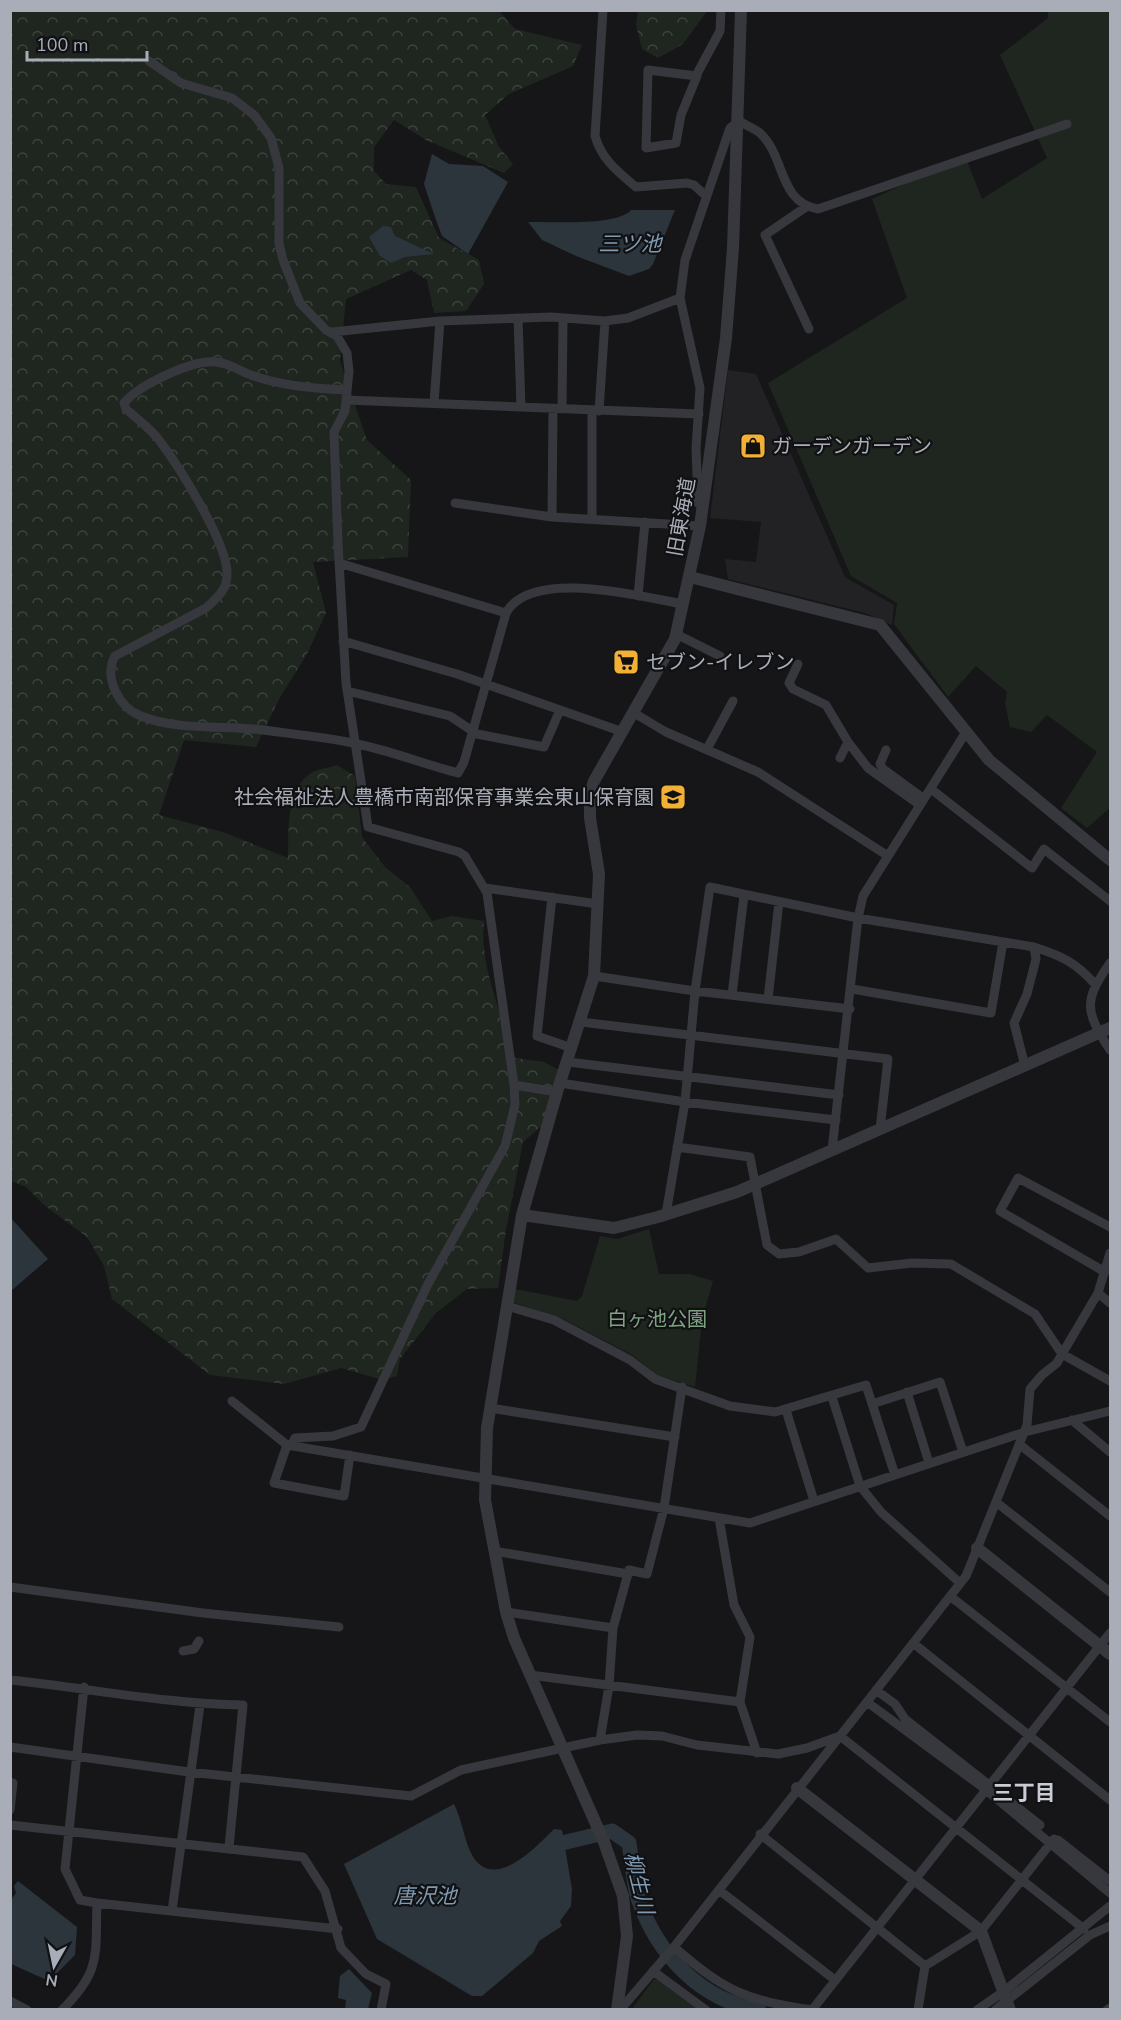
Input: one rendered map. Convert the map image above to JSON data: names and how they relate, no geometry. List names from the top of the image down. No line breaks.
{"streets":{"street":["旧東海道"]},"districts":["三丁目"],"water":["三ツ池","柳生川","唐沢池"],"parks":["白ヶ池公園"],"places":{"shop":["ガーデンガーデン"],"supermarket":["セブン-イレブン"],"school or university":["社会福祉法人豊橋市南部保育事業会東山保育園"]},"scale_bar":"100 m","north":"bottom"}
